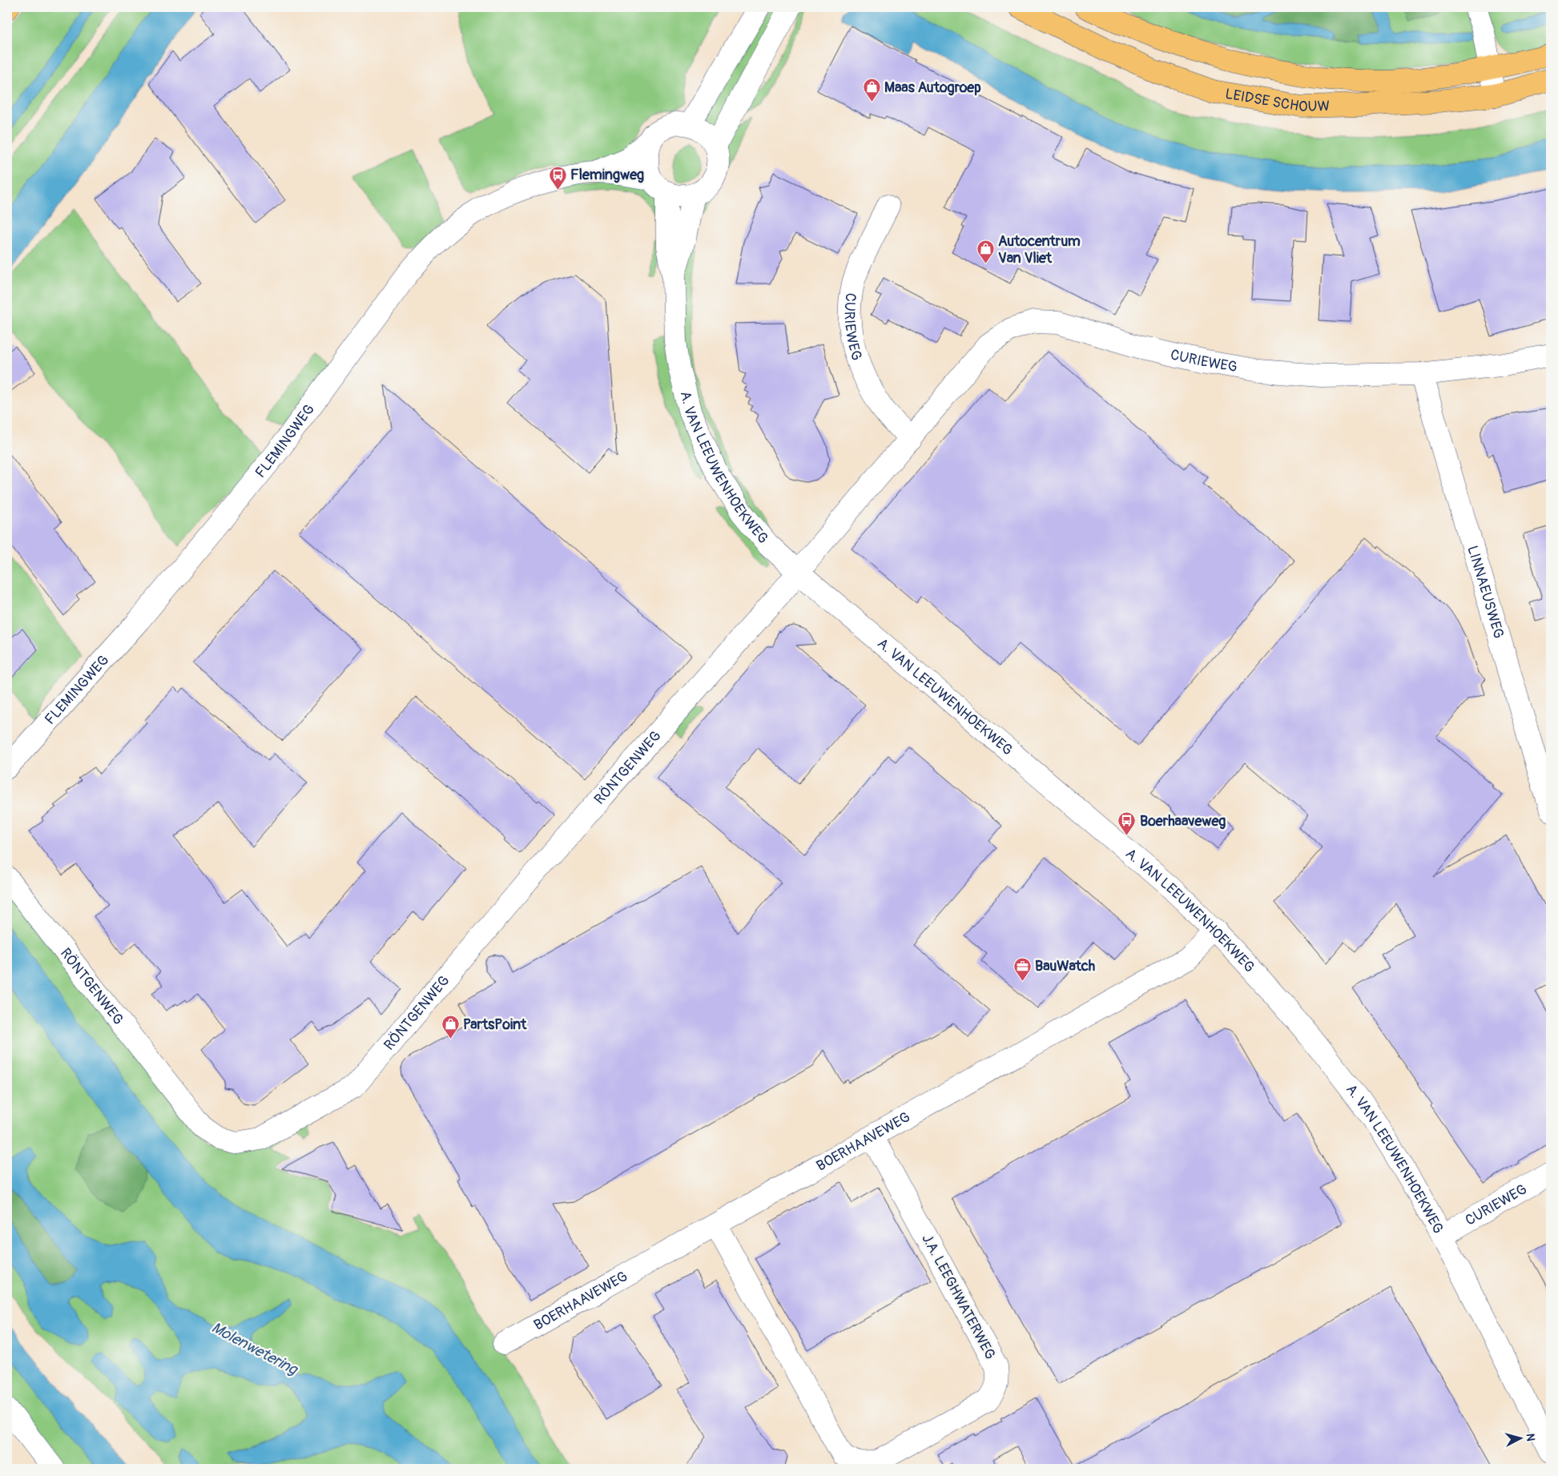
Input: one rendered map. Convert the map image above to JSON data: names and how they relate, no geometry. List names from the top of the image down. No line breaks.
{"streets":{"main road":["LEIDSE SCHOUW"],"street":["CURIEWEG","FLEMINGWEG","A. VAN LEEUWENHOEKWEG","LINNAEUSWEG","RÖNTGENWEG","BOERHAAVEWEG","J.A. LEEGHWATERWEG"]},"crossings":[["CURIEWEG","A. VAN LEEUWENHOEKWEG"],["CURIEWEG","LINNAEUSWEG"],["CURIEWEG","RÖNTGENWEG"],["FLEMINGWEG","A. VAN LEEUWENHOEKWEG"],["A. VAN LEEUWENHOEKWEG","RÖNTGENWEG"],["A. VAN LEEUWENHOEKWEG","BOERHAAVEWEG"],["BOERHAAVEWEG","J.A. LEEGHWATERWEG"]],"water":["Molenwetering"],"places":{"shop":["Maas Autogroep","Autocentrum Van Vliet","PartsPoint"],"bus stop":["Flemingweg","Boerhaaveweg"],"office":["BauWatch"]},"north":"right"}
